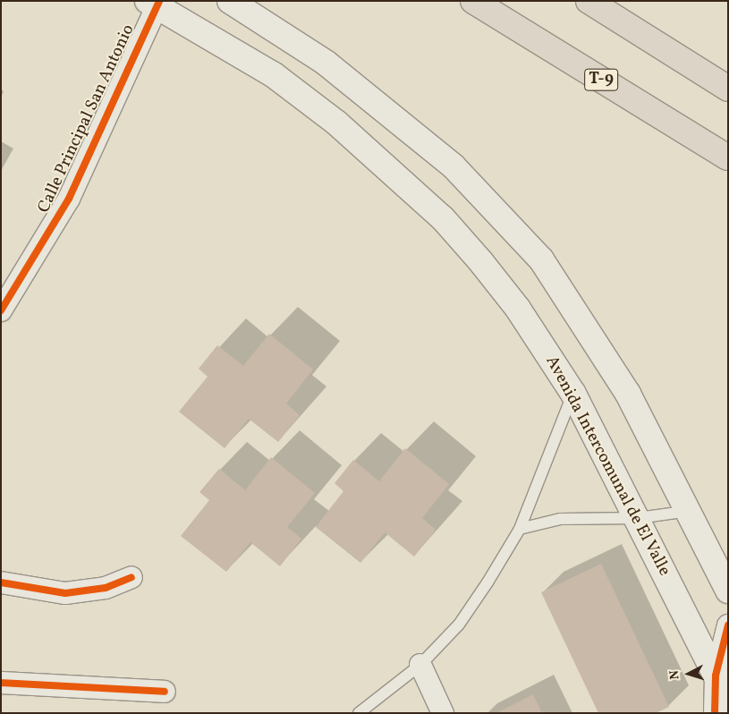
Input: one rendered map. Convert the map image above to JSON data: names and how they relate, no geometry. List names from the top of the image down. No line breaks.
{"streets":{"highway":["T-9"],"main road":["Avenida Intercomunal de El Valle"],"street":["Calle Principal San Antonio"]},"crossings":[["Calle Principal San Antonio","Avenida Intercomunal de El Valle"]],"north":"left"}
